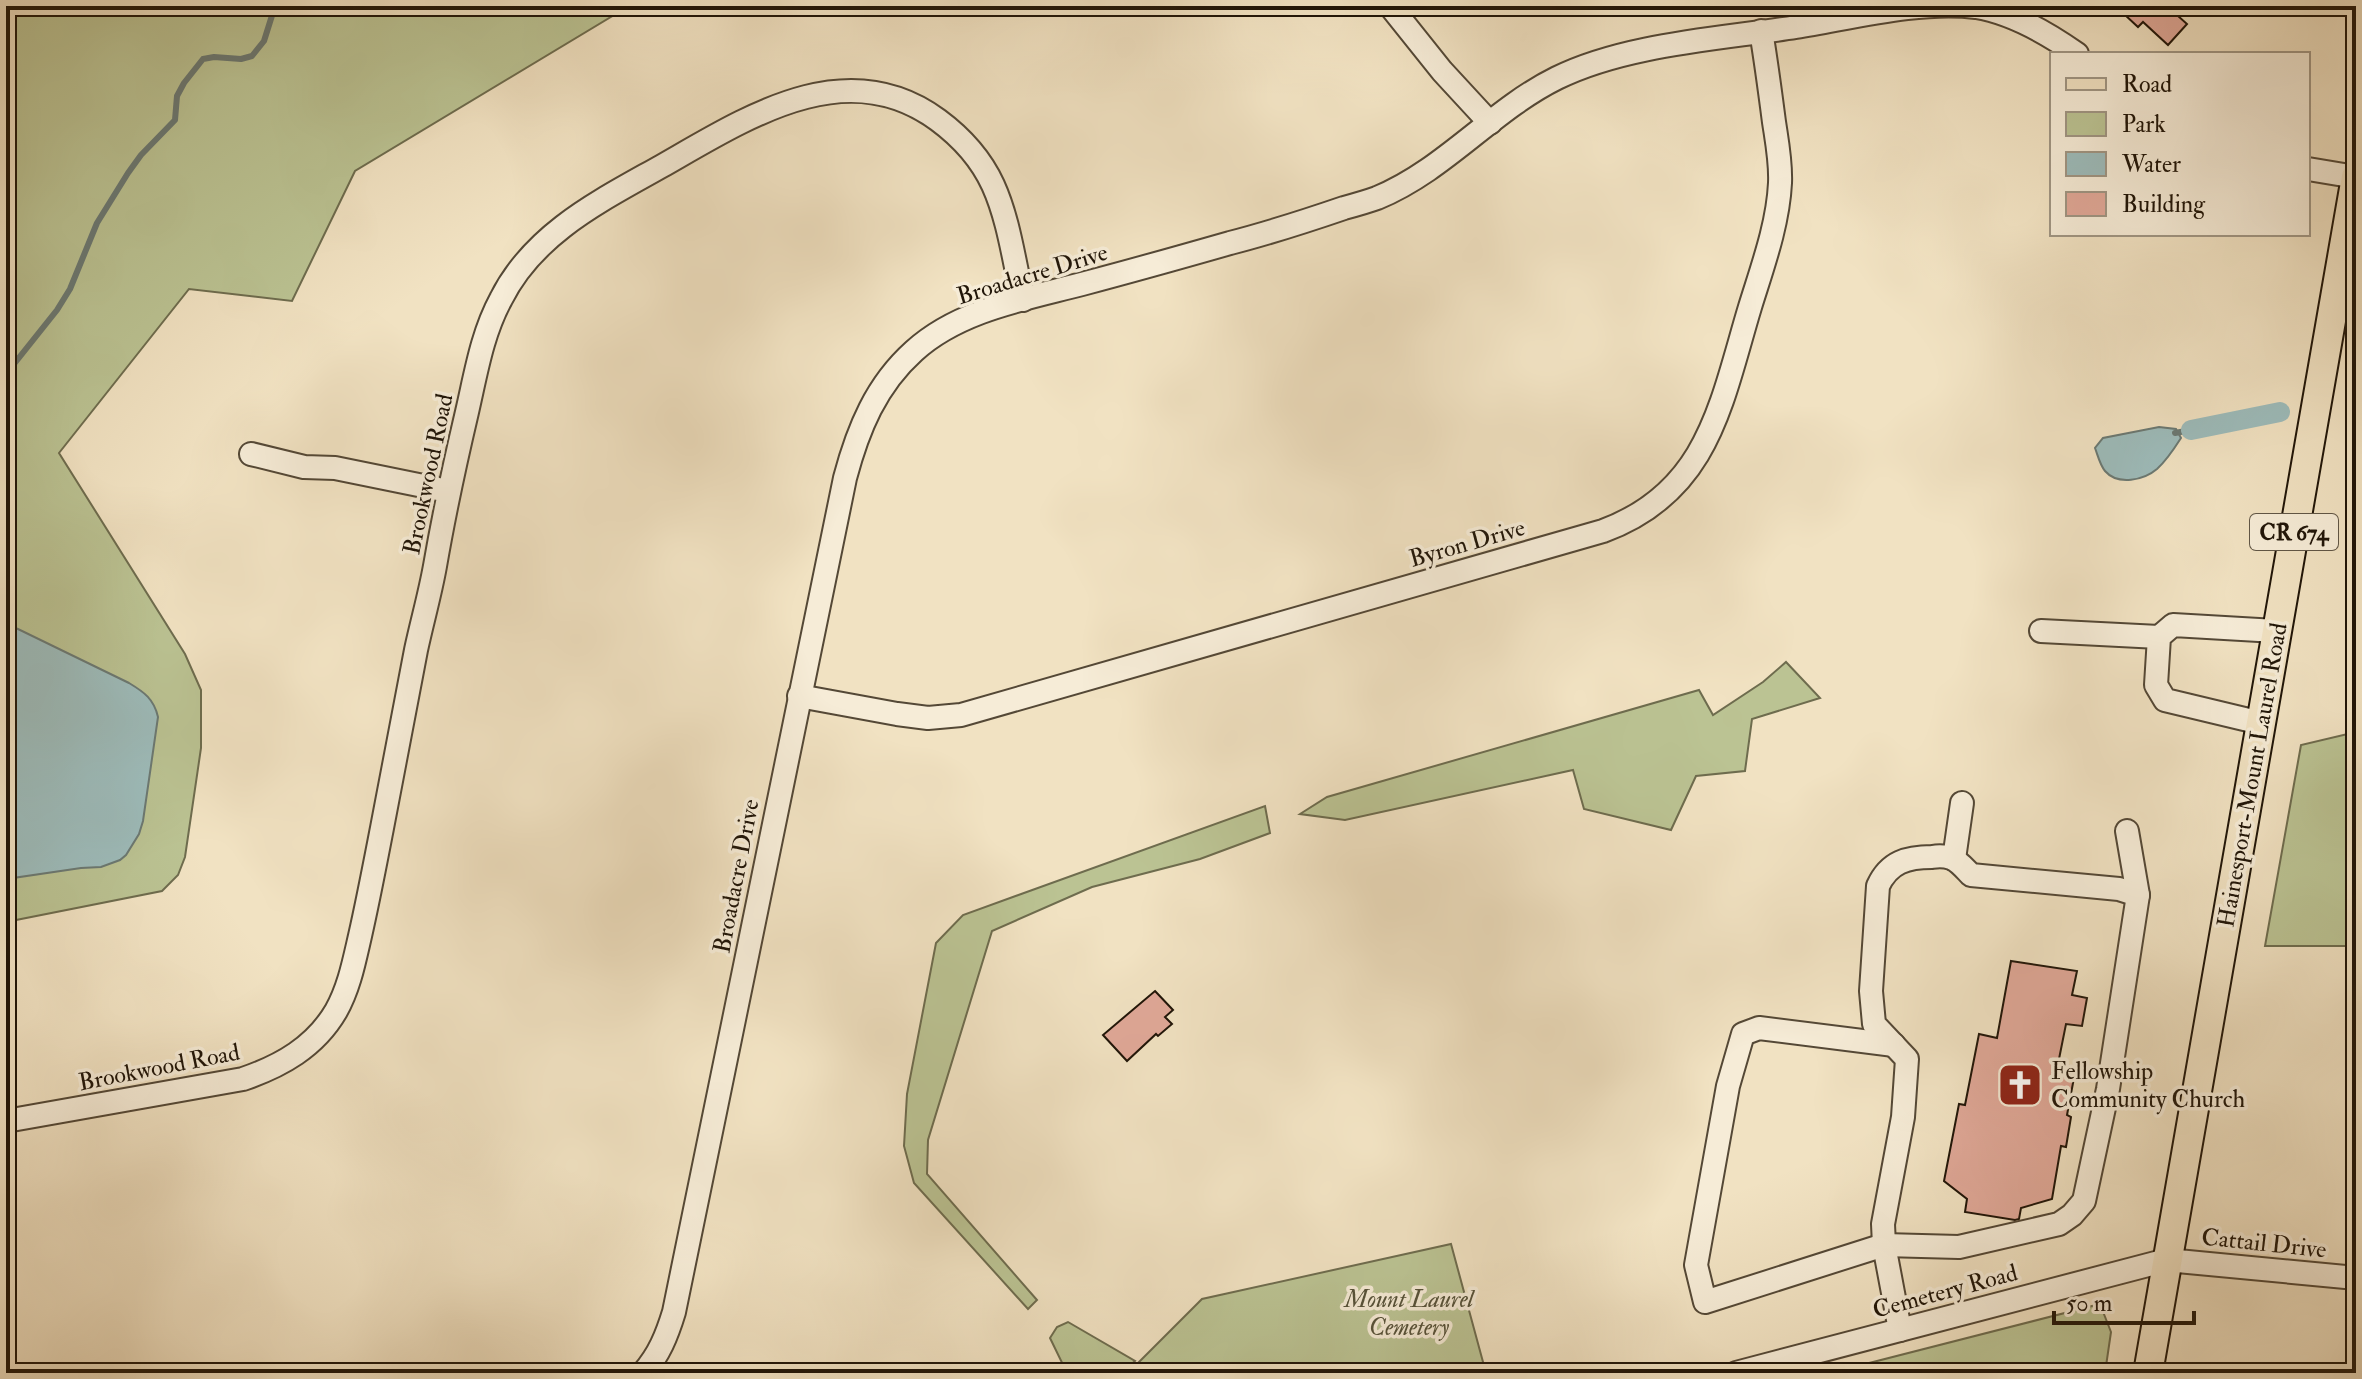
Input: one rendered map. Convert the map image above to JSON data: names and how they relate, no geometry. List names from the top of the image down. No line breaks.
{"streets":{"main road":["CR 674","Hainesport-Mount Laurel Road"],"street":["Broadacre Drive","Brookwood Road","Byron Drive","Cattail Drive","Cemetery Road"]},"crossings":[["Broadacre Drive","Brookwood Road"],["Broadacre Drive","Byron Drive"],["Hainesport-Mount Laurel Road","Cattail Drive"],["Hainesport-Mount Laurel Road","Cemetery Road"],["Cattail Drive","Cemetery Road"]],"parks":["Mount Laurel Cemetery"],"places":{"church":["Fellowship Community Church"]},"legend":["Road","Park","Water","Building"],"scale_bar":"50 m"}
